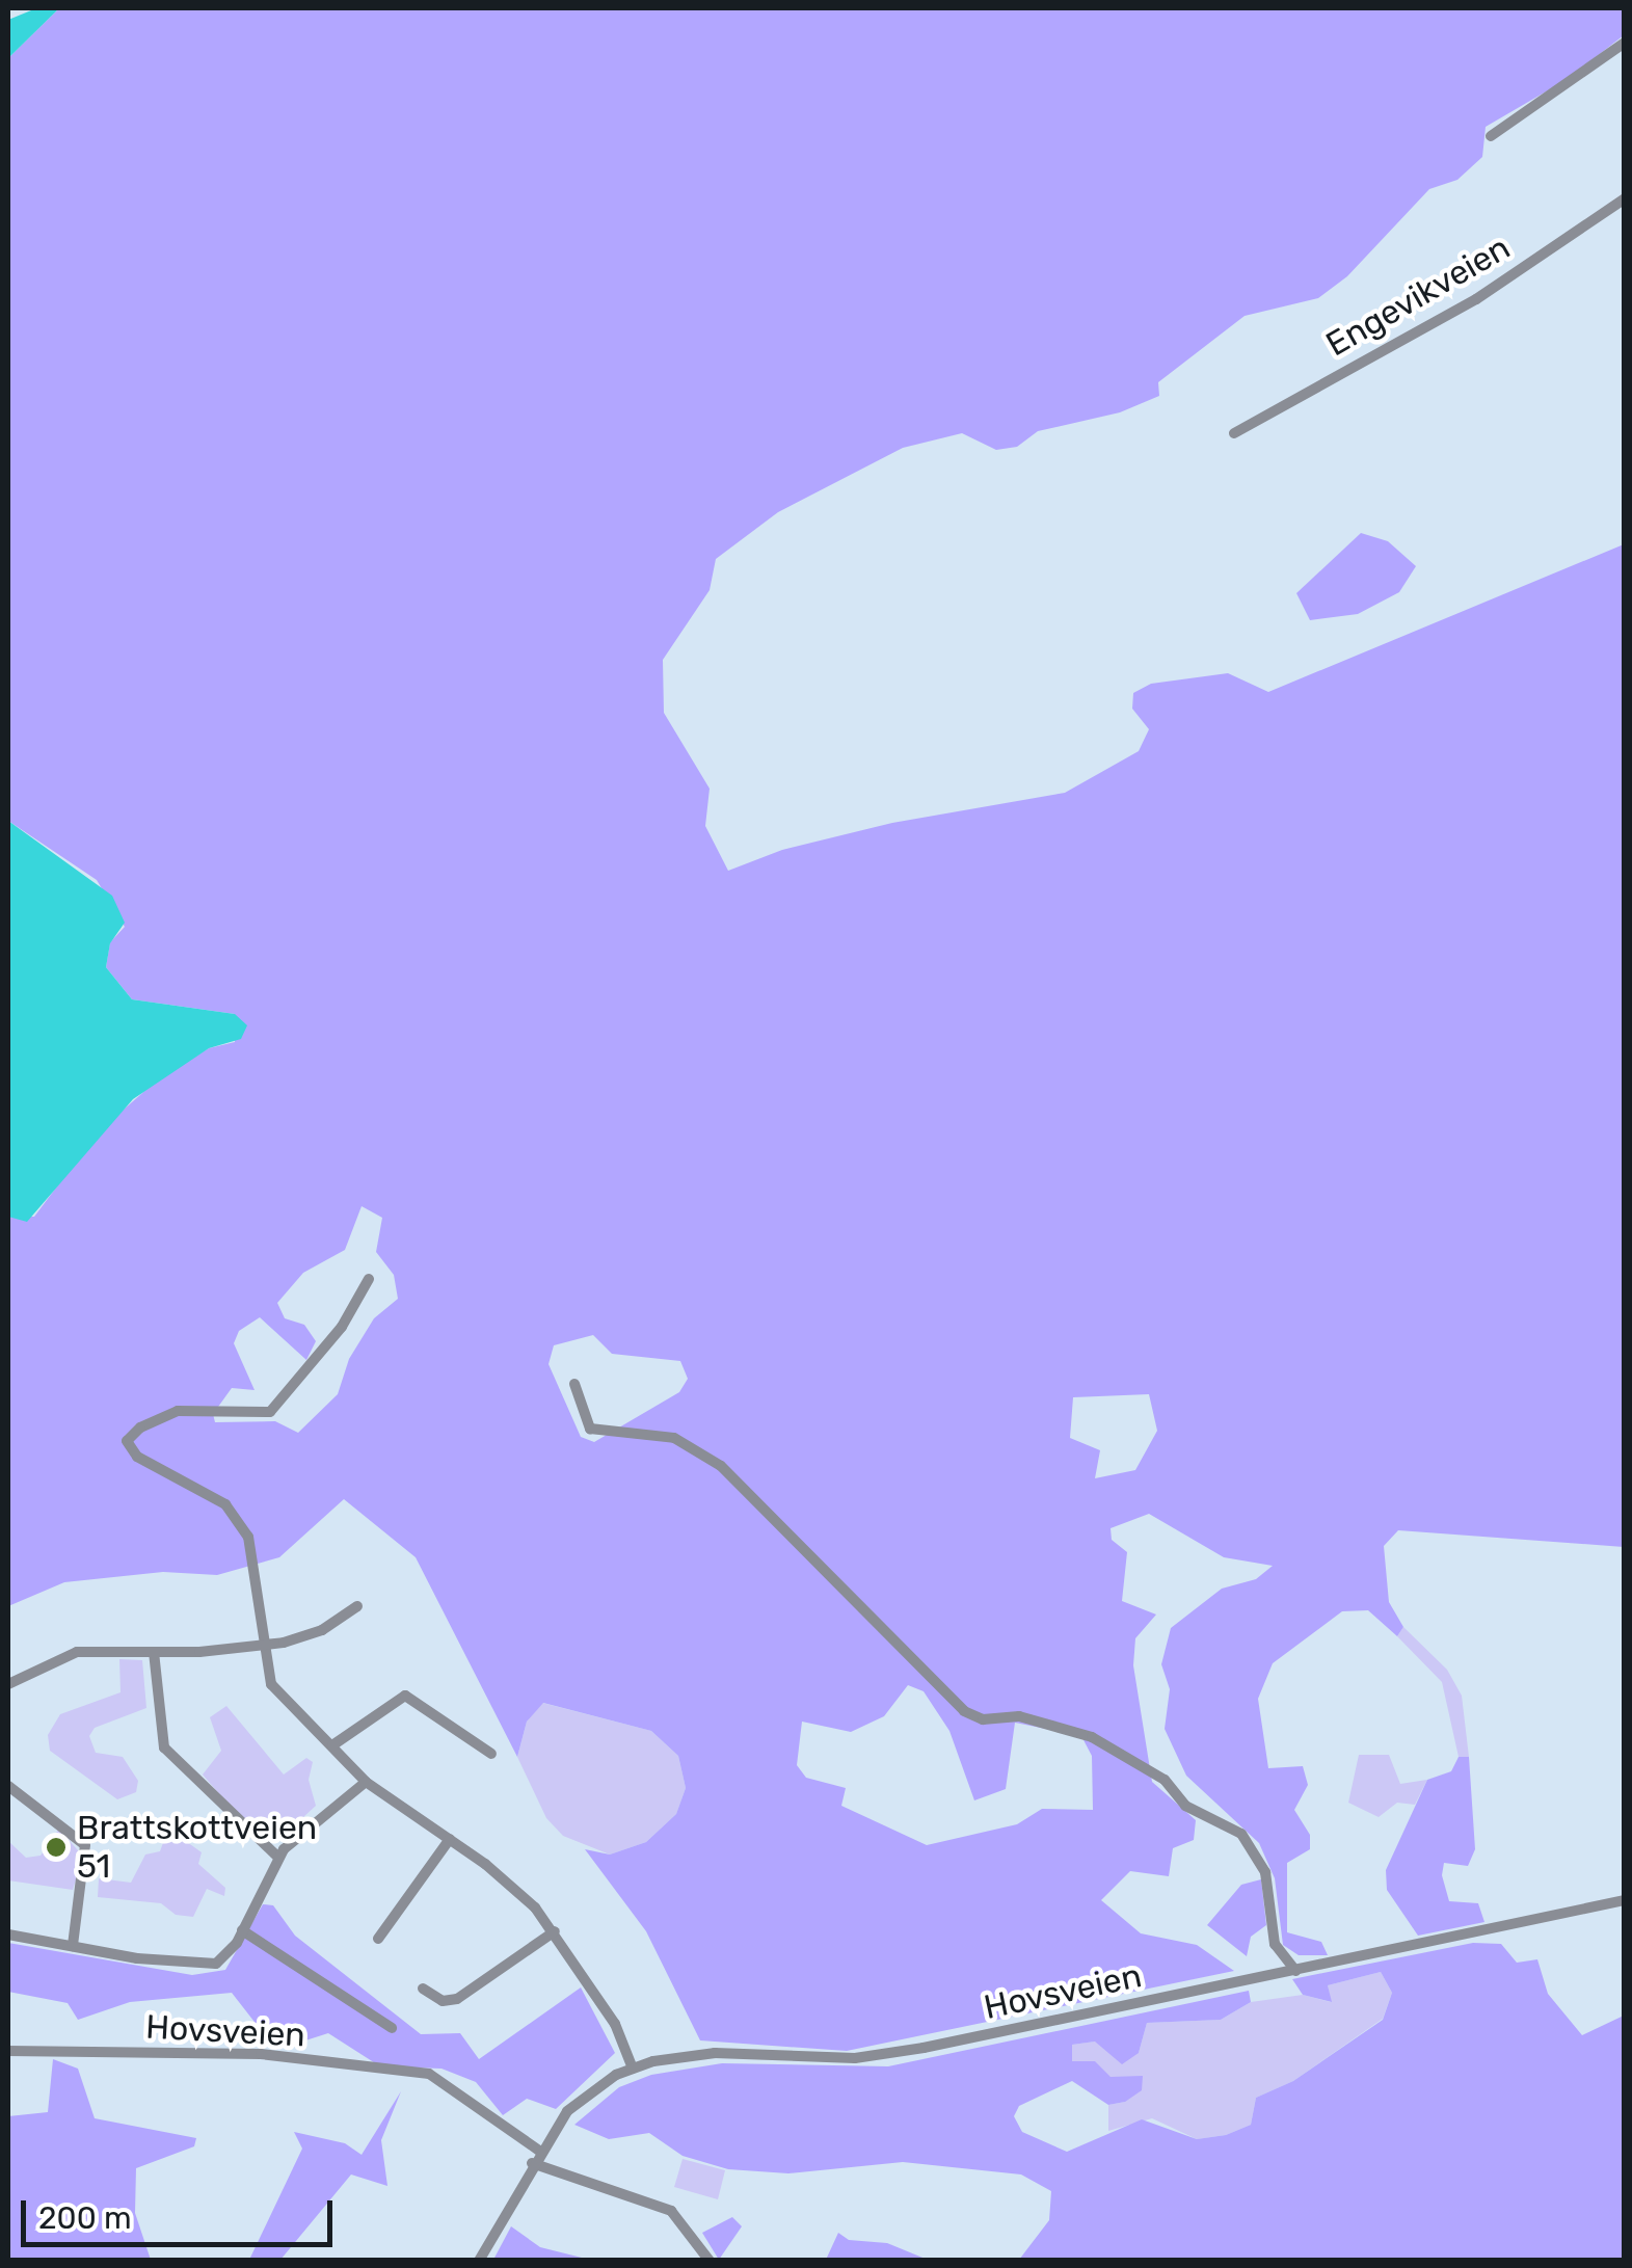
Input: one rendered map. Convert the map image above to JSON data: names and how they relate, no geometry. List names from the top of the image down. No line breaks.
{"streets":{"street":["Engevikveien","Hovsveien"]},"places":["Brattskottveien 51"],"scale_bar":"200 m"}
